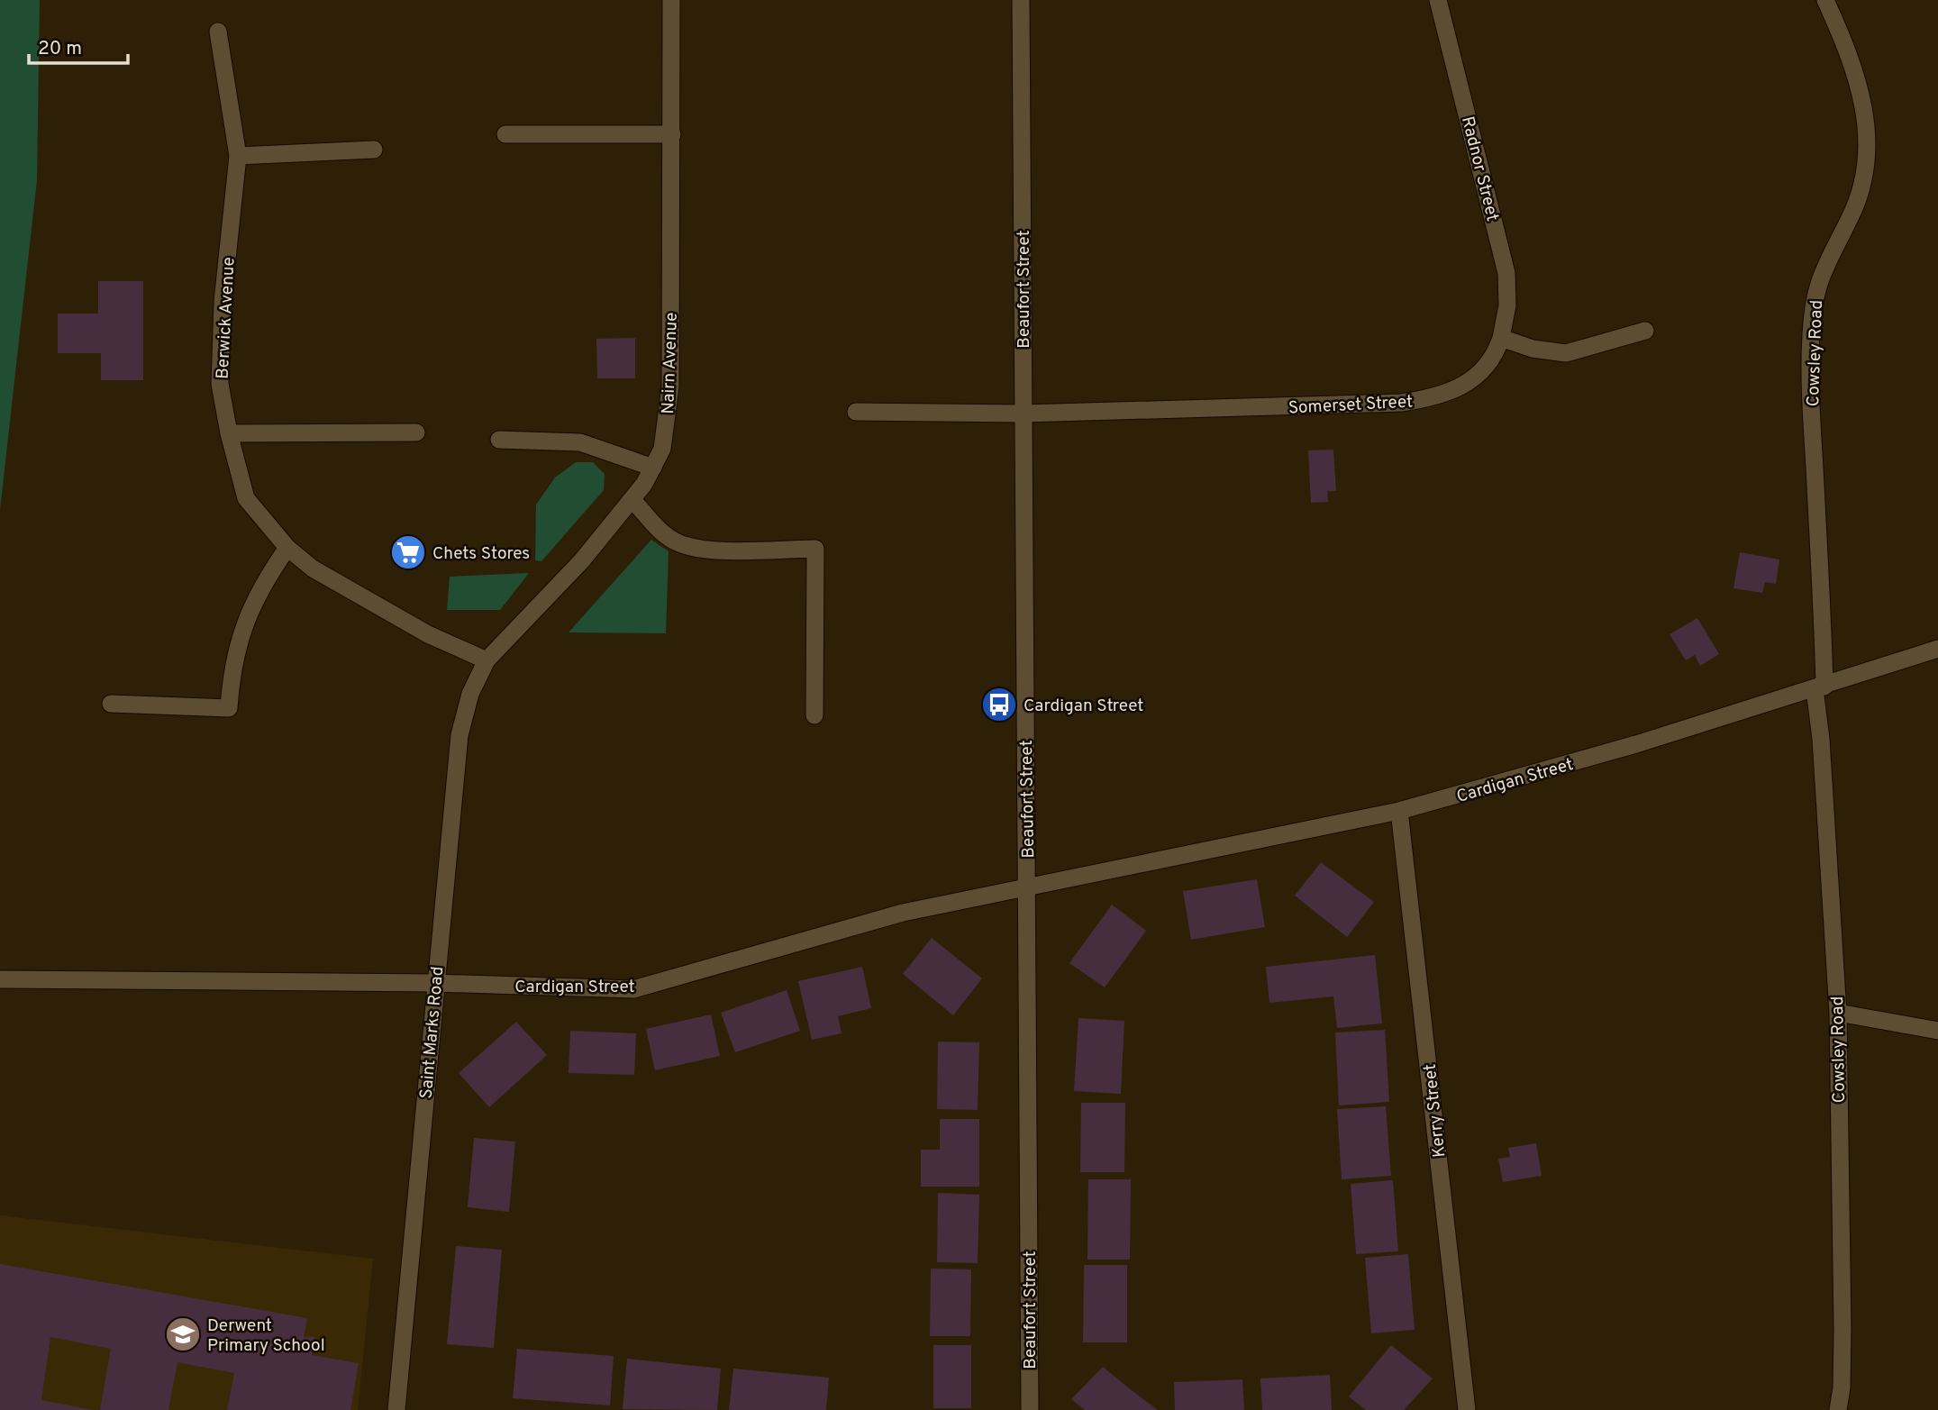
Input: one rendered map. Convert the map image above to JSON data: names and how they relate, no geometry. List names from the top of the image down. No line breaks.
{"streets":{"street":["Radnor Street","Beaufort Street","Berwick Avenue","Cowsley Road","Nairn Avenue","Somerset Street","Cardigan Street","Saint Marks Road","Kerry Street"]},"crossings":[["Radnor Street","Somerset Street"],["Beaufort Street","Somerset Street"],["Beaufort Street","Cardigan Street"],["Berwick Avenue","Nairn Avenue"],["Berwick Avenue","Saint Marks Road"],["Cowsley Road","Cardigan Street"],["Nairn Avenue","Saint Marks Road"],["Cardigan Street","Saint Marks Road"],["Cardigan Street","Kerry Street"]],"places":{"supermarket":["Chets Stores"],"bus stop":["Cardigan Street"],"school or university":["Derwent Primary School"]},"scale_bar":"20 m"}
